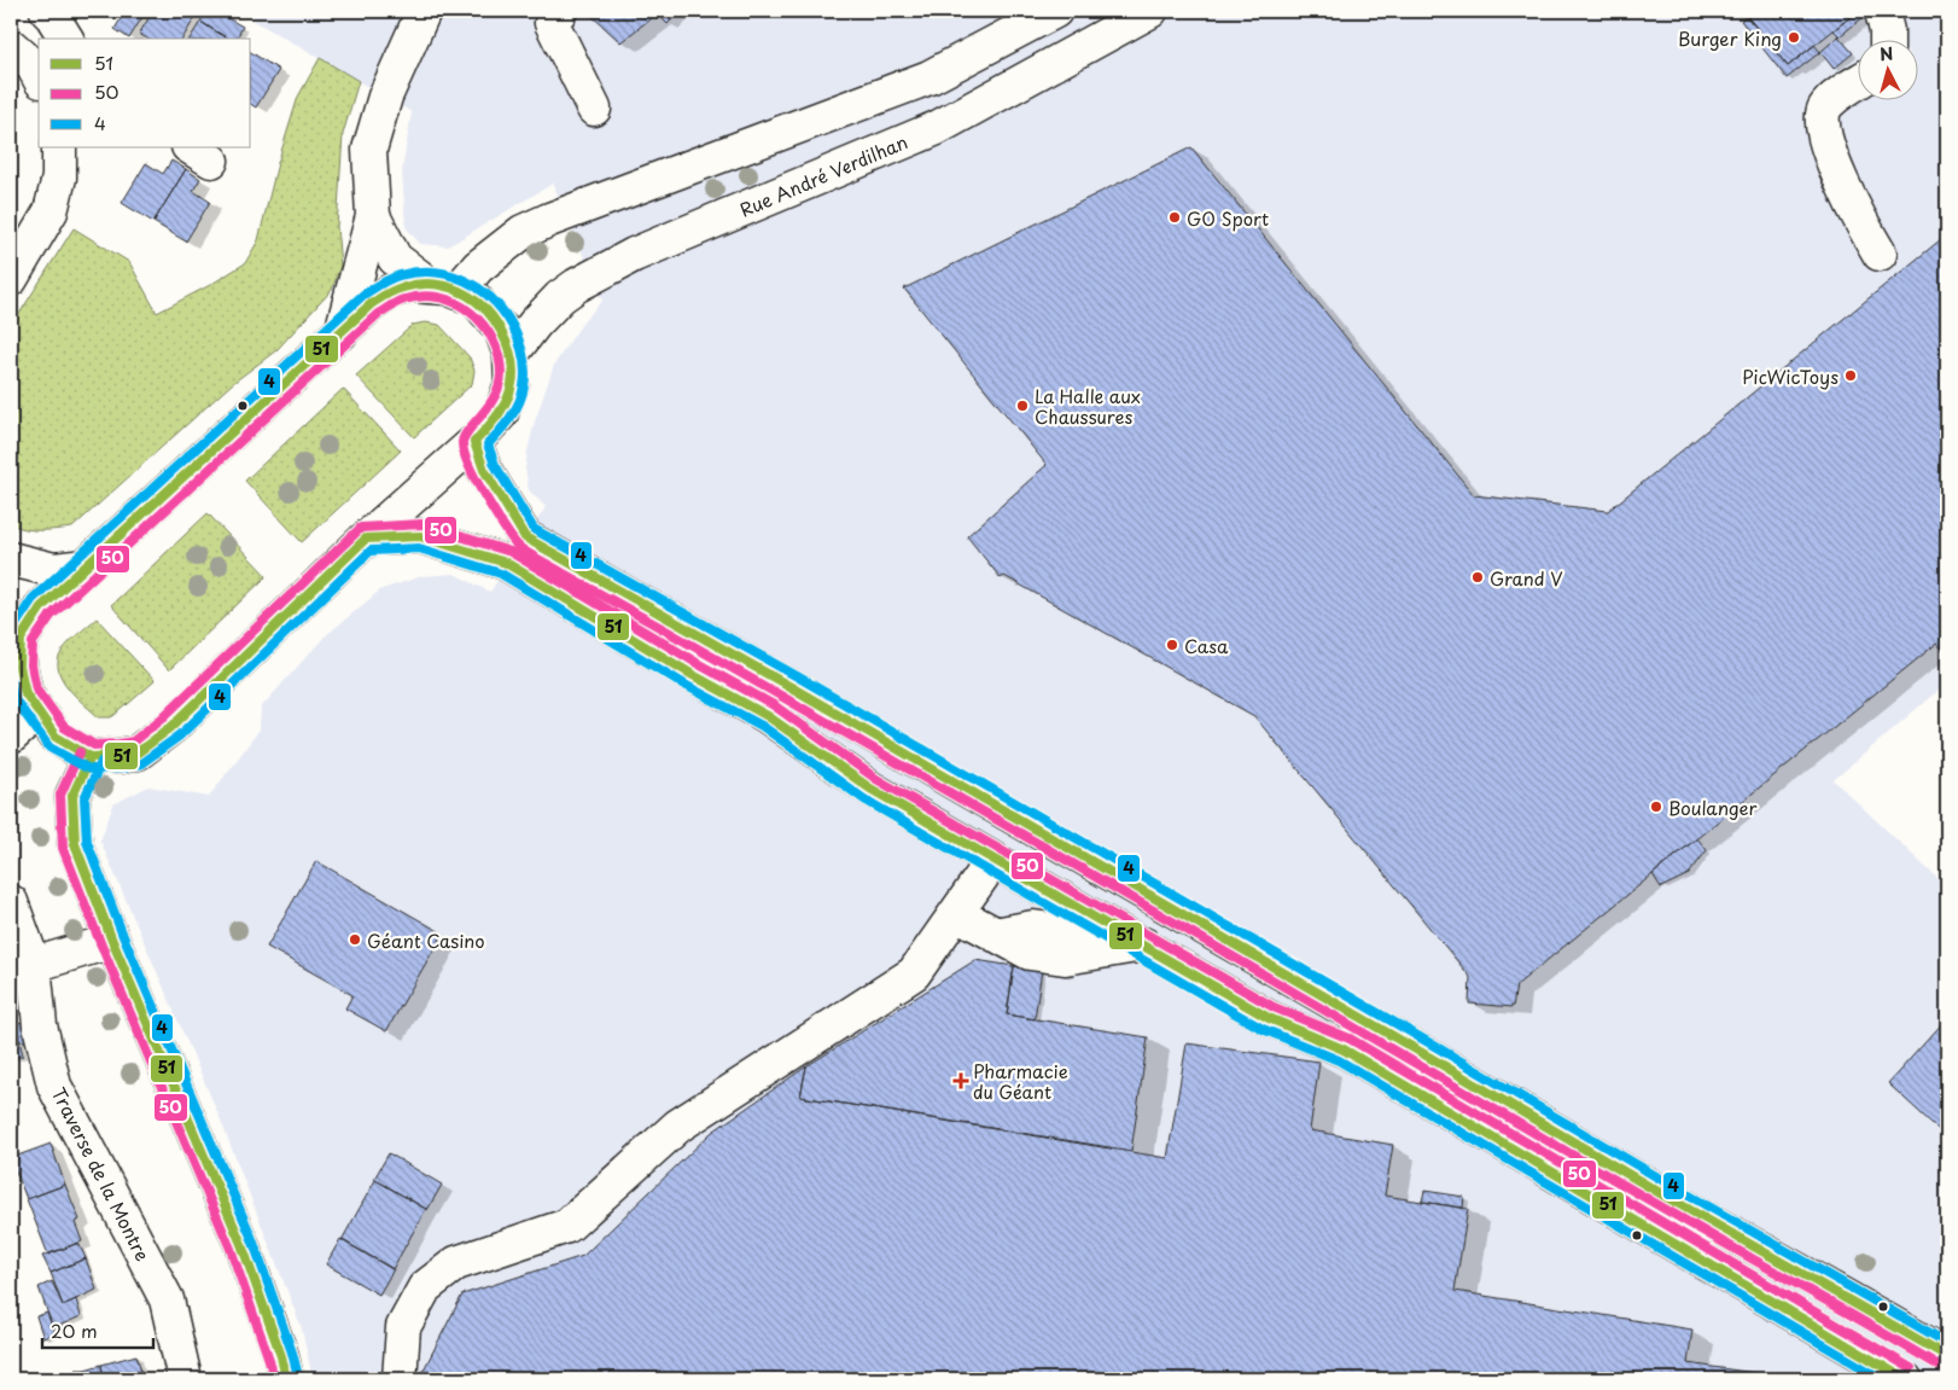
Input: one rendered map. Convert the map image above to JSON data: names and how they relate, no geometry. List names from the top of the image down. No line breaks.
{"streets":{"street":["Rue André Verdilhan","Traverse de la Montre"]},"places":{"other":["Burger King","GO Sport","PicWicToys","La Halle aux Chaussures","Grand V","Casa","Boulanger","Géant Casino"],"health":["Pharmacie du Géant"]},"lines":["transit line 4","transit line 51","transit line 50"],"legend":["51","50","4"],"scale_bar":"20 m","north":"top"}
